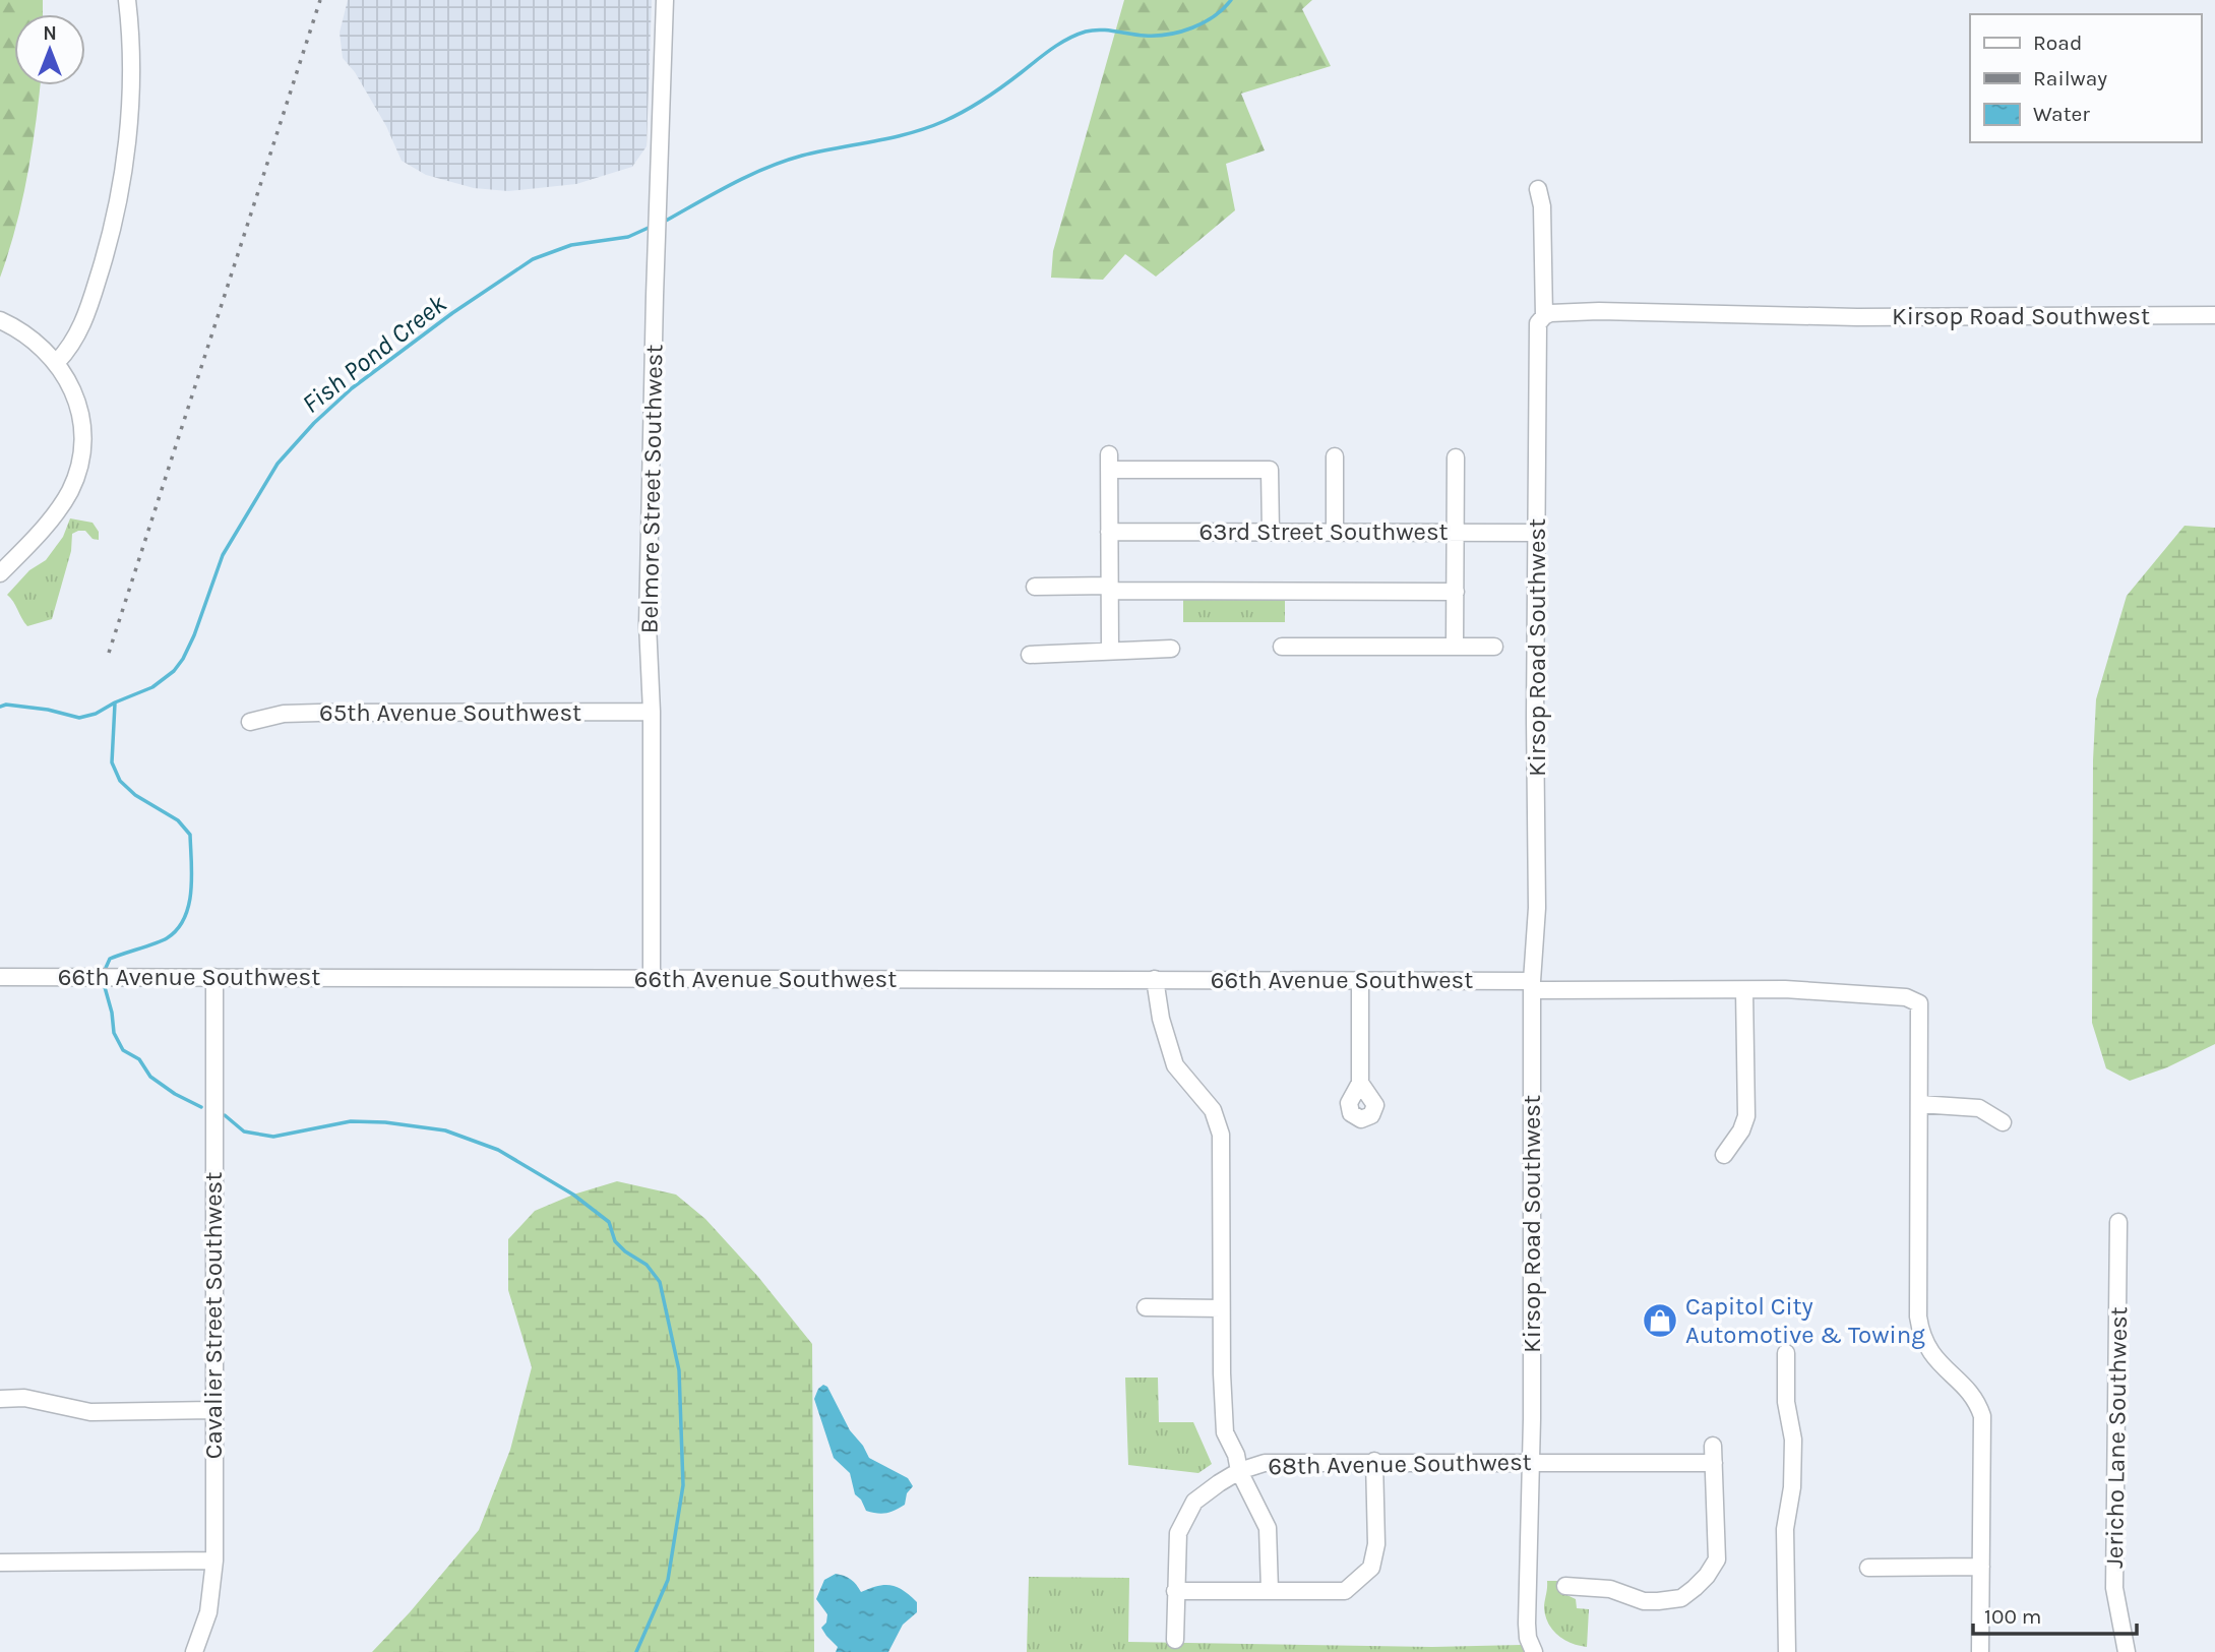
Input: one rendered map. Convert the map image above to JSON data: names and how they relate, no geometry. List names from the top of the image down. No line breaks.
{"streets":{"street":["Kirsop Road Southwest","Belmore Street Southwest","63rd Street Southwest","65th Avenue Southwest","66th Avenue Southwest","Cavalier Street Southwest","Jericho Lane Southwest","68th Avenue Southwest"]},"crossings":[["Kirsop Road Southwest","63rd Street Southwest"],["Kirsop Road Southwest","66th Avenue Southwest"],["Kirsop Road Southwest","68th Avenue Southwest"],["Belmore Street Southwest","65th Avenue Southwest"],["Belmore Street Southwest","66th Avenue Southwest"],["66th Avenue Southwest","Cavalier Street Southwest"]],"water":["Fish Pond Creek"],"places":{"shop":["Capitol City Automotive & Towing"]},"legend":["Road","Railway","Water"],"scale_bar":"100 m","north":"top"}
